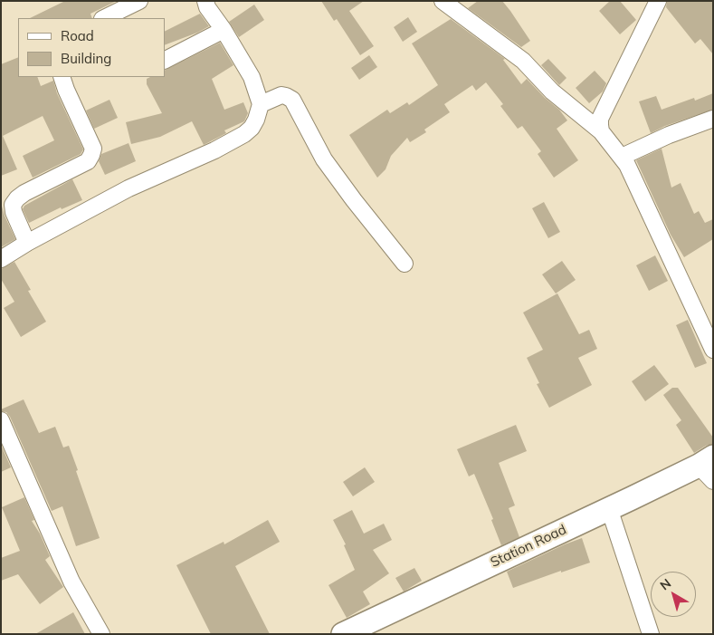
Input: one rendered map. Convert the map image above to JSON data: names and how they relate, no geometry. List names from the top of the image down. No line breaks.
{"streets":{"main road":["Station Road"]},"legend":["Road","Building"],"north":"top left"}
